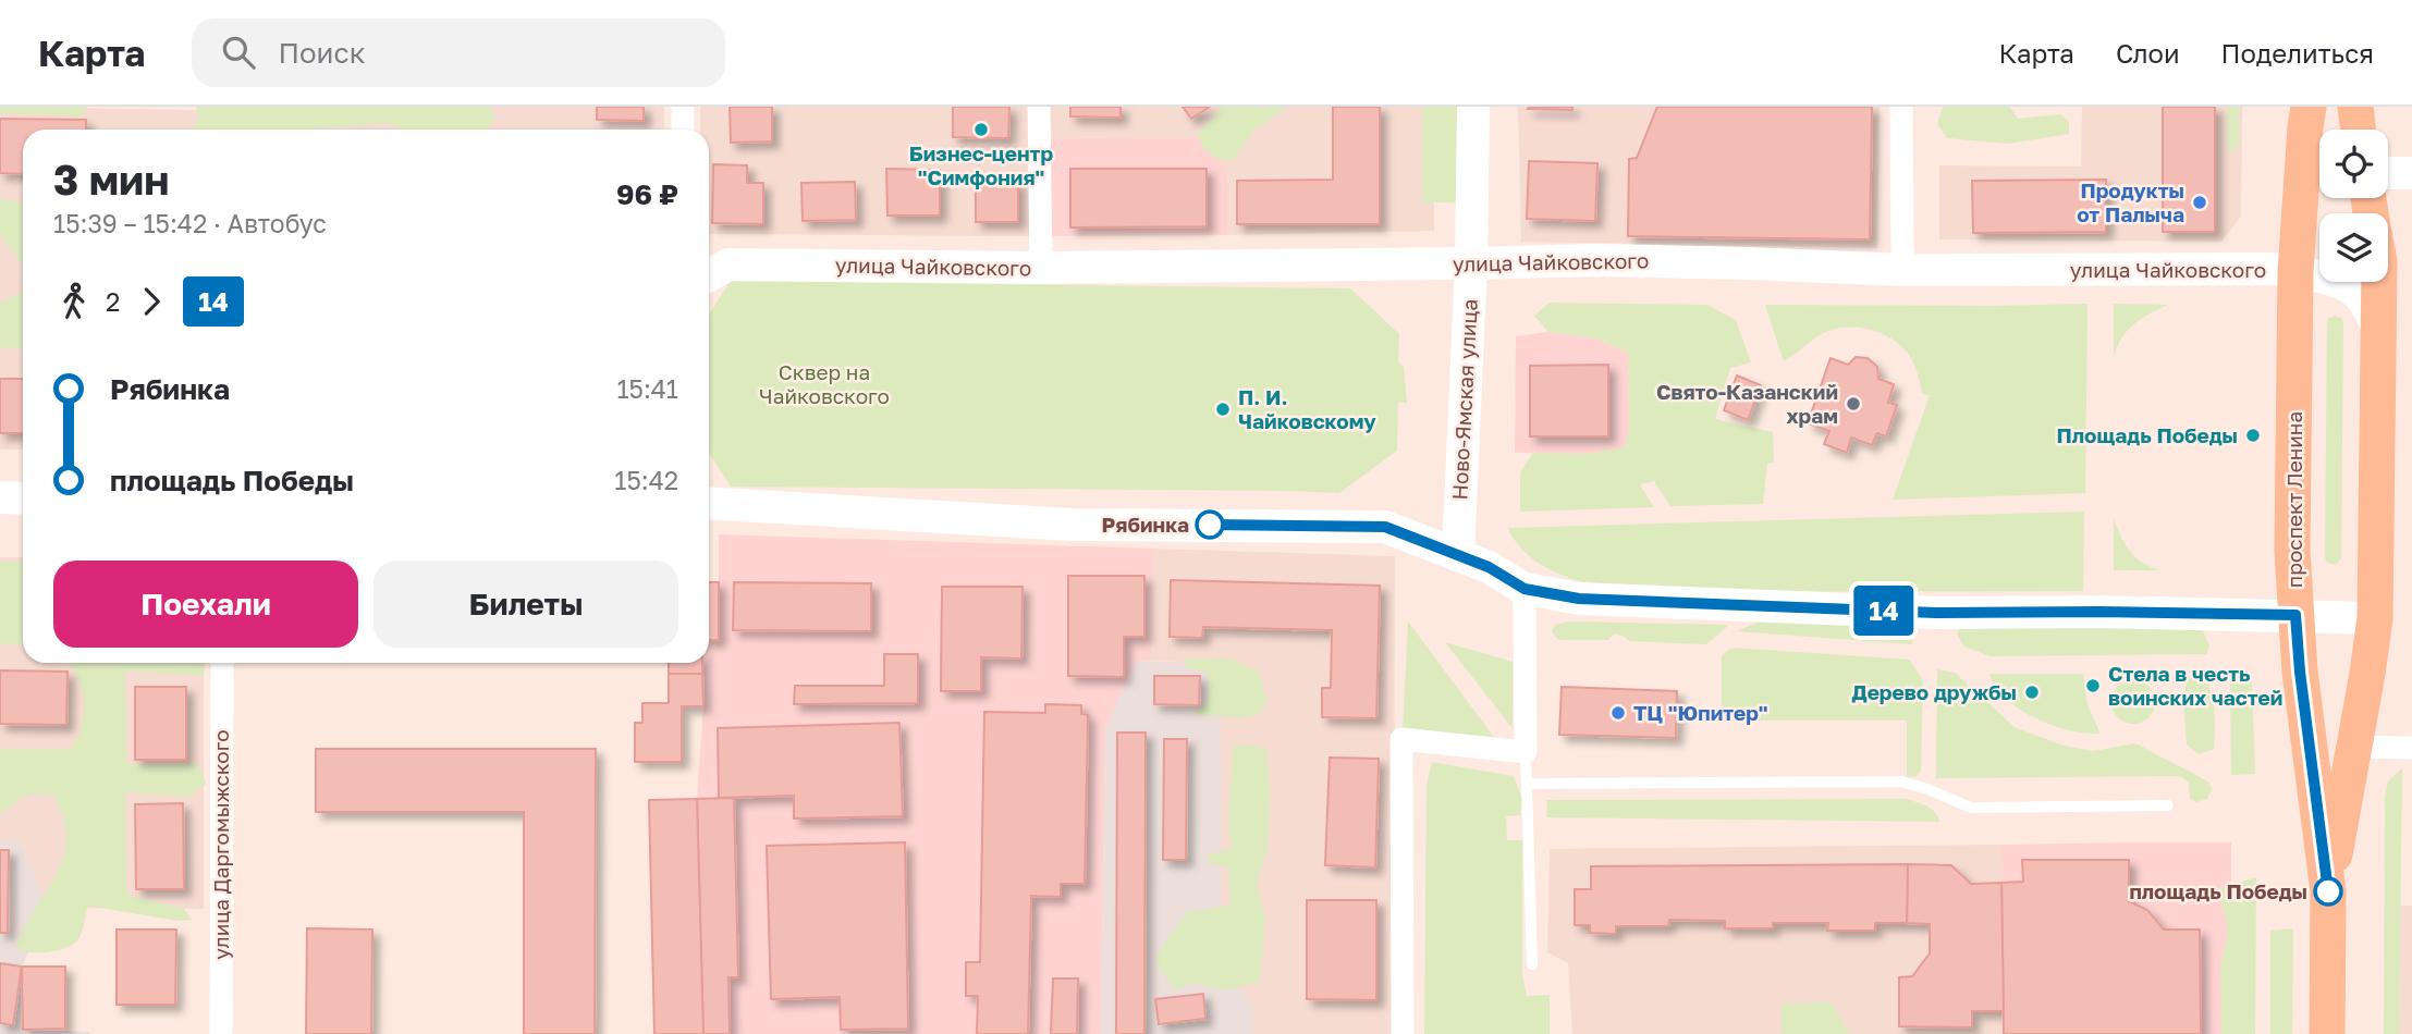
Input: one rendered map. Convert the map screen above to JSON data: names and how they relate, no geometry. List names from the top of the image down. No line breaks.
{"streets":{"main road":["улица Чайковского","Ново-Ямская улица","проспект Ленина"],"street":["улица Даргомыжского"]},"crossings":[["улица Чайковского","Ново-Ямская улица"],["улица Чайковского","проспект Ленина"]],"parks":["Сквер на Чайковского"],"places":["Бизнес-центр \"Симфония\"","Продукты от Палыча","Свято-Казанский храм","П. И. Чайковскому","Площадь Победы","Рябинка","Стела в честь воинских частей","Дерево дружбы","ТЦ \"Юпитер\"","площадь Победы"],"lines":["bus line 14"],"page":{"header":"Карта","search":"Поиск","nav":["Карта","Слои","Поделиться"],"on_map":"14","heading":["3 мин","15:39 – 15:42 · Автобус","96 ₽"],"legs":["2","14"],"list":[{"name":"Рябинка","value":"15:41"},{"name":"площадь Победы","value":"15:42"}],"buttons":["Поехали","Билеты"]}}
